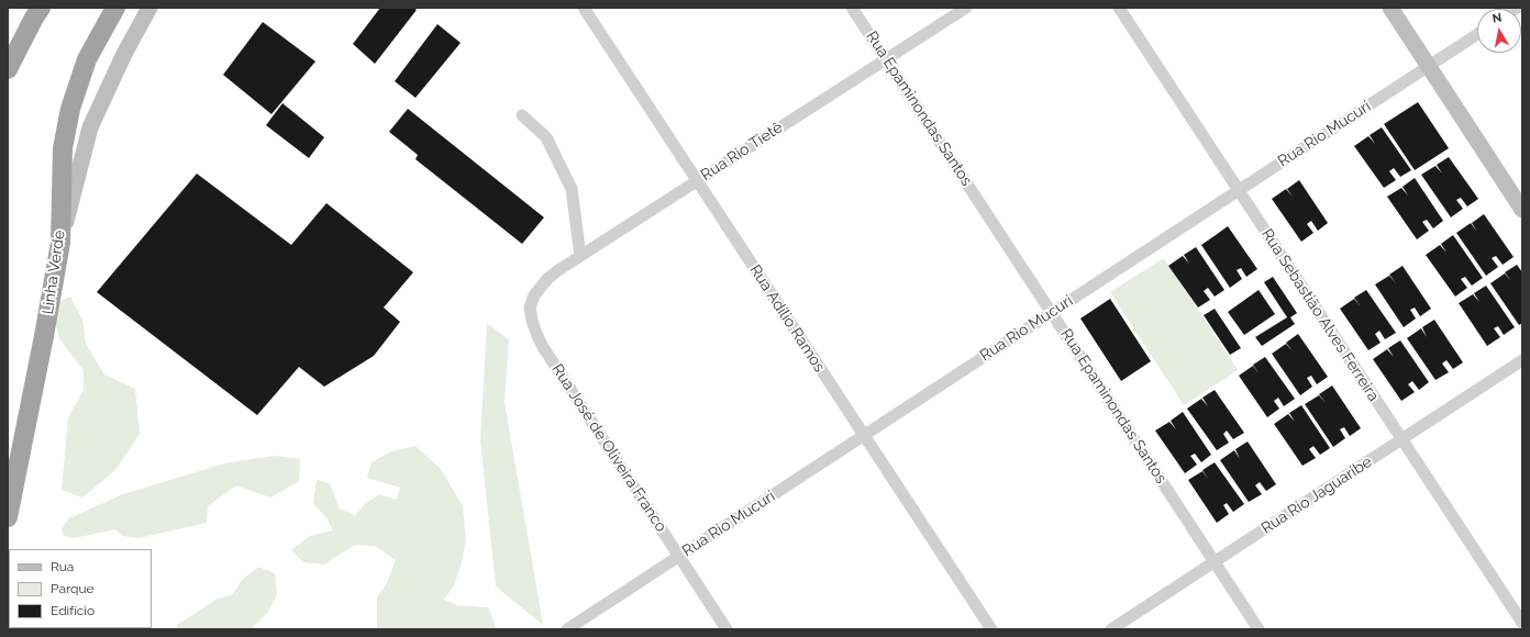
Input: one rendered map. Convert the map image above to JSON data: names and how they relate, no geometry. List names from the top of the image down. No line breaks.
{"streets":{"highway":["Linha Verde"],"street":["Rua Epaminondas Santos","Rua Rio Mucuri","Rua Rio Tietê","Rua Sebastião Alves Ferreira","Rua Adílio Ramos","Rua José de Oliveira Franco","Rua Rio Jaguaribe"]},"crossings":[["Rua Epaminondas Santos","Rua Rio Mucuri"],["Rua Epaminondas Santos","Rua Rio Tietê"],["Rua Epaminondas Santos","Rua Rio Jaguaribe"],["Rua Rio Mucuri","Rua Sebastião Alves Ferreira"],["Rua Rio Mucuri","Rua Adílio Ramos"],["Rua Rio Mucuri","Rua José de Oliveira Franco"],["Rua Rio Tietê","Rua Adílio Ramos"],["Rua Rio Tietê","Rua José de Oliveira Franco"],["Rua Sebastião Alves Ferreira","Rua Rio Jaguaribe"]],"legend":["Rua","Parque","Edifício"],"north":"top"}
